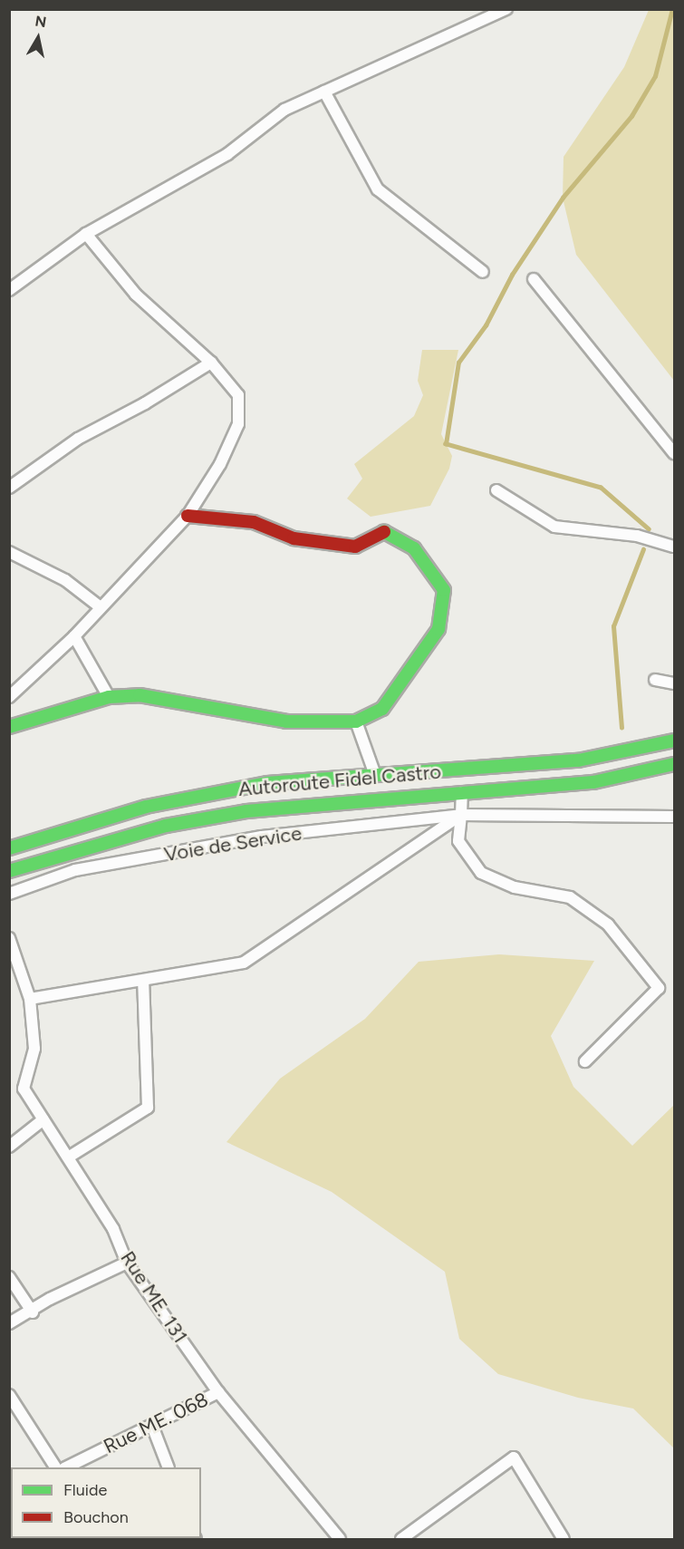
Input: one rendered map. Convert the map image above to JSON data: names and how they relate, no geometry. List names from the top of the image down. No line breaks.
{"streets":{"main road":["Autoroute Fidel Castro"],"street":["Voie de Service","Rue ME. 131","Rue ME. 068"]},"crossings":[["Rue ME. 131","Rue ME. 068"]],"legend":["Fluide","Bouchon"],"north":"top"}
